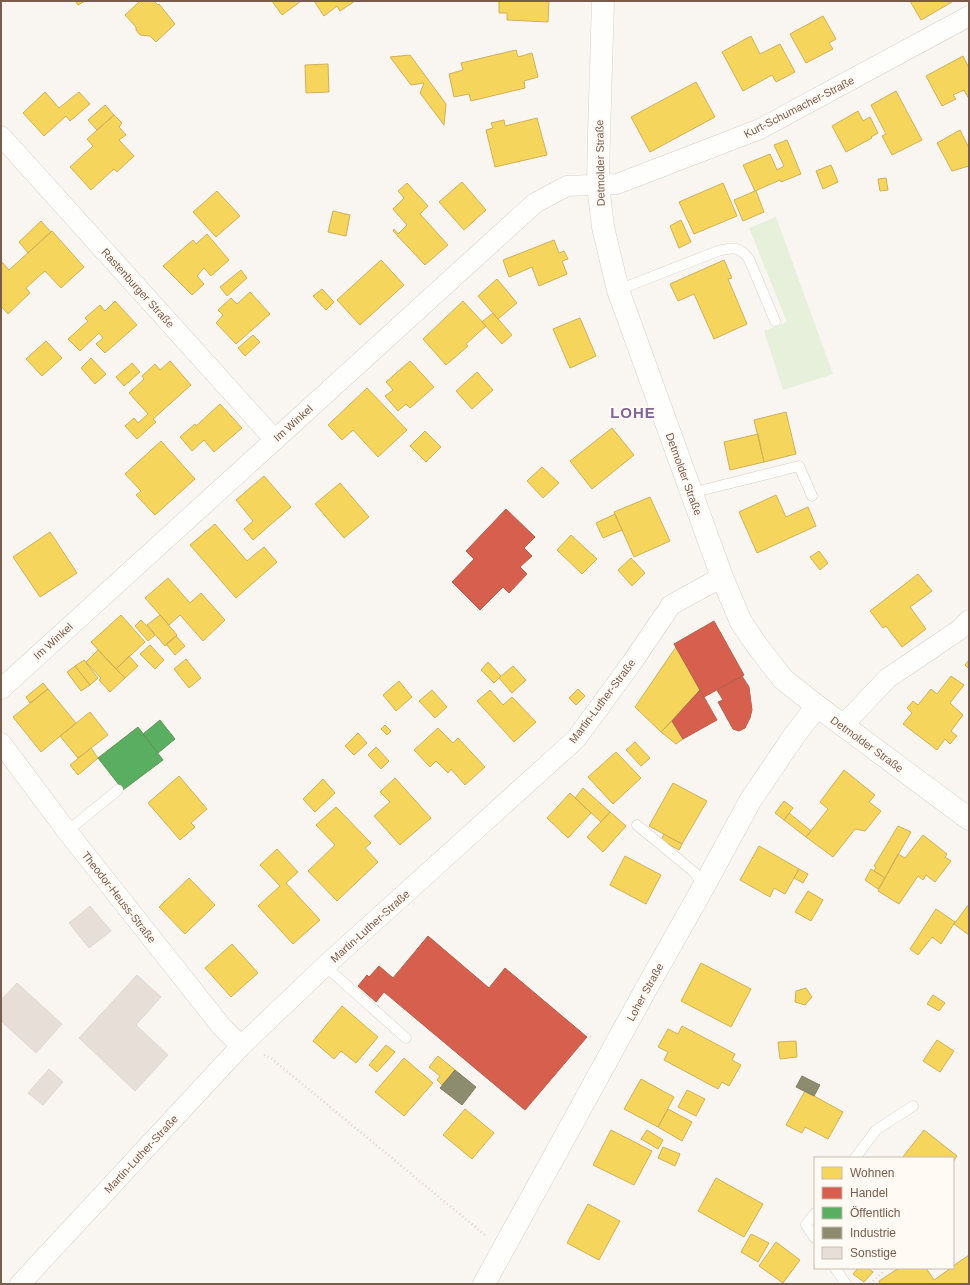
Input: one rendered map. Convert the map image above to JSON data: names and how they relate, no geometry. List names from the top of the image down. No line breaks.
{"streets":{"main road":["Detmolder Straße","Loher Straße"],"street":["Kurt-Schumacher-Straße","Rastenburger Straße","Im Winkel","Martin-Luther-Straße","Theodor-Heuss-Straße"]},"crossings":[["Kurt-Schumacher-Straße","Detmolder Straße"],["Kurt-Schumacher-Straße","Im Winkel"],["Detmolder Straße","Im Winkel"],["Detmolder Straße","Martin-Luther-Straße"],["Detmolder Straße","Loher Straße"],["Rastenburger Straße","Im Winkel"],["Martin-Luther-Straße","Theodor-Heuss-Straße"]],"districts":["LOHE"],"legend":["Wohnen","Handel","Öffentlich","Industrie","Sonstige"]}
